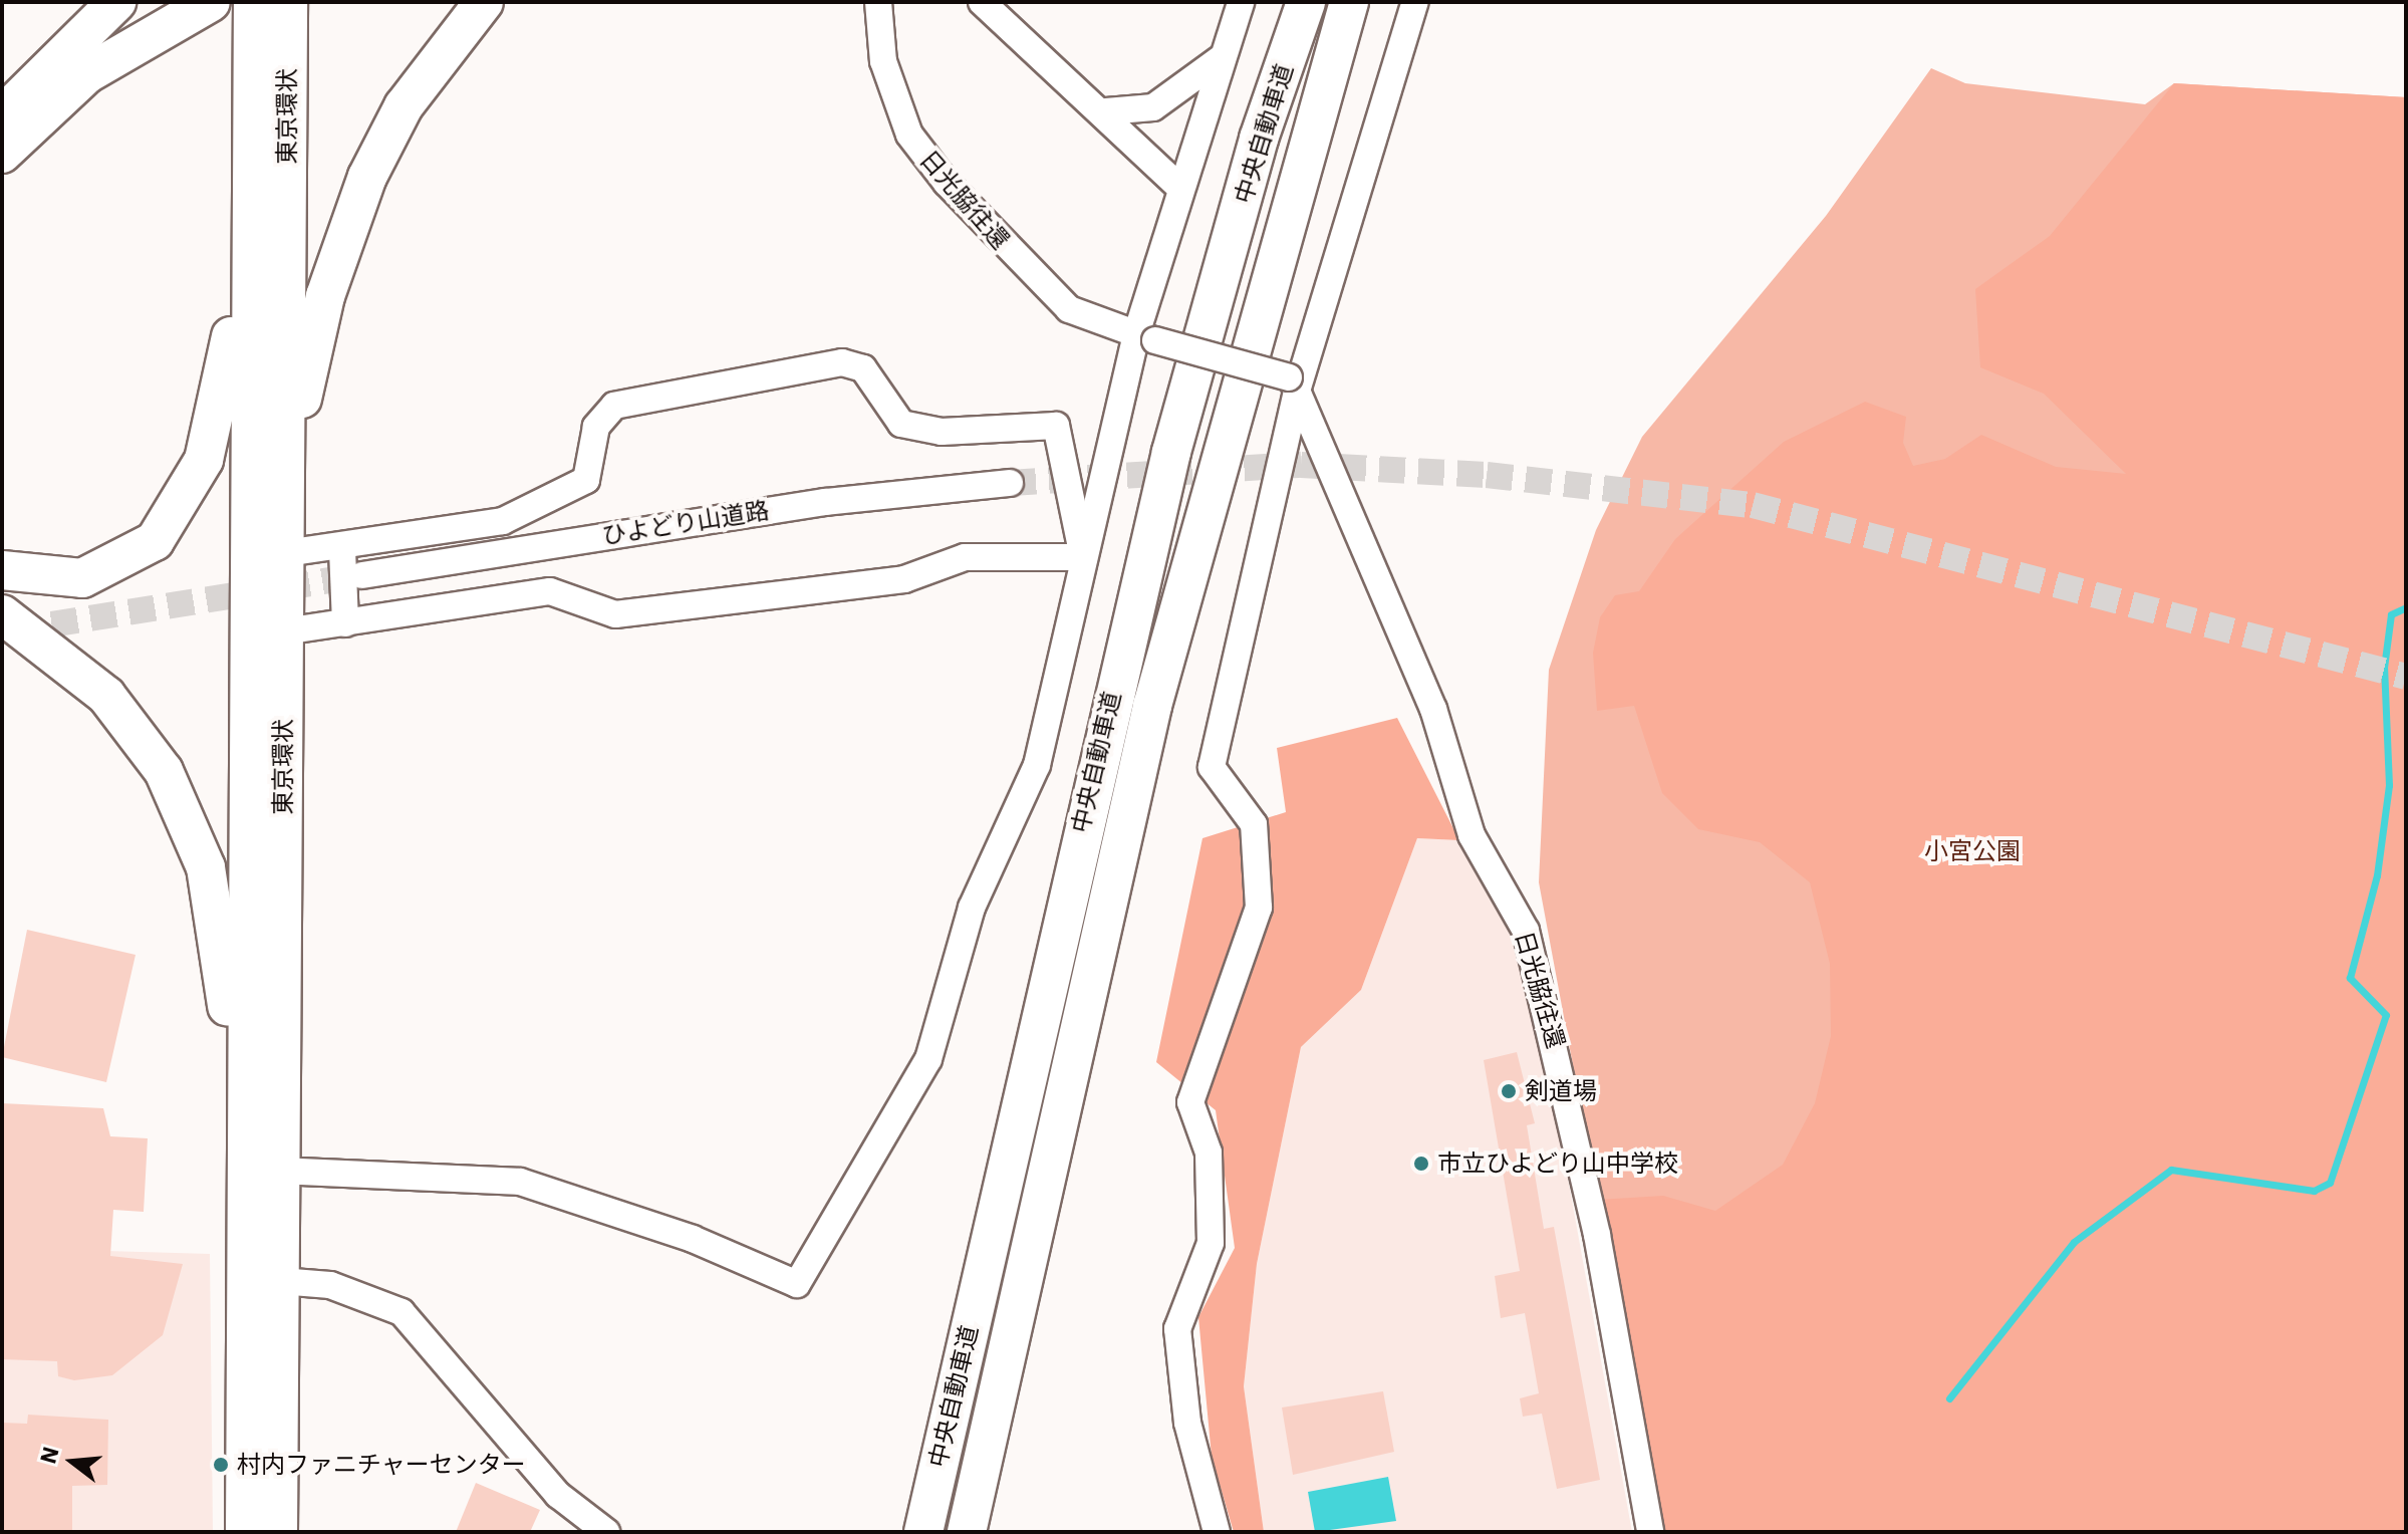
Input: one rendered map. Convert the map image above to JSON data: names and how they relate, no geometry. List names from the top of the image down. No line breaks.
{"streets":{"highway":["東京環状","中央自動車道"],"street":["日光脇往還","ひよどり山道路"]},"parks":["小宮公園"],"places":["剣道場","市立ひよどり山中学校","村内ファニチャーセンター"],"north":"left"}
